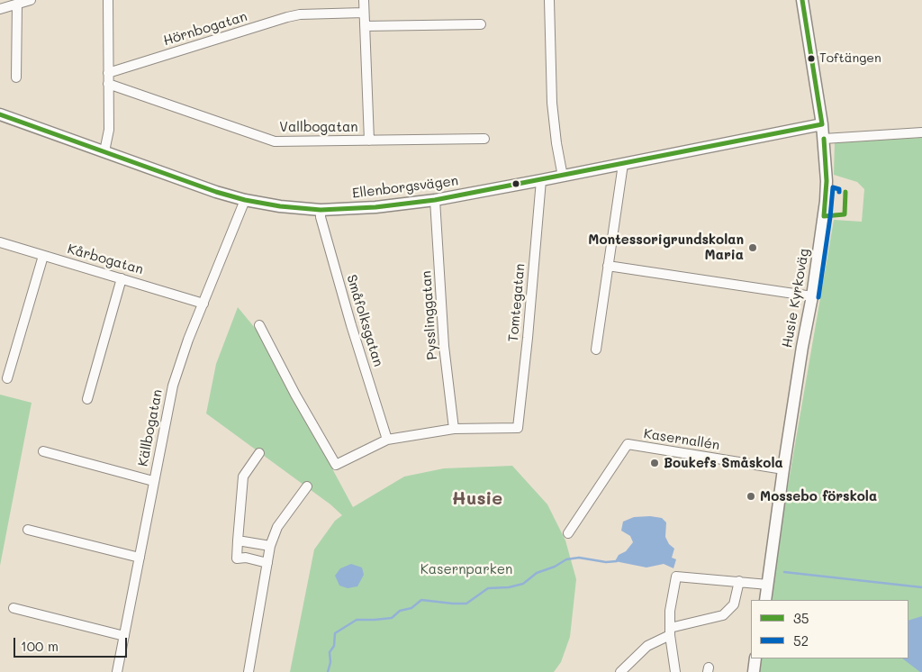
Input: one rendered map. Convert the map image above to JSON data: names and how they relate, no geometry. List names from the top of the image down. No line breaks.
{"streets":{"street":["Hörnbogatan","Vallbogatan","Ellenborgsvägen","Kårbogatan","Husie Kyrkoväg","Tomtegatan","Pysslinggatan","Småfolksgatan","Källbogatan","Kasernallén"]},"crossings":[["Ellenborgsvägen","Husie Kyrkoväg"],["Ellenborgsvägen","Tomtegatan"],["Ellenborgsvägen","Pysslinggatan"],["Ellenborgsvägen","Småfolksgatan"],["Ellenborgsvägen","Källbogatan"],["Kårbogatan","Källbogatan"],["Husie Kyrkoväg","Kasernallén"],["Tomtegatan","Pysslinggatan"]],"districts":["Husie"],"parks":["Kasernparken"],"places":["Toftängen","Montessorigrundskolan Maria","Boukefs Småskola","Mossebo förskola"],"lines":["transit line 35","transit line 52"],"legend":["35","52"],"scale_bar":"100 m"}
